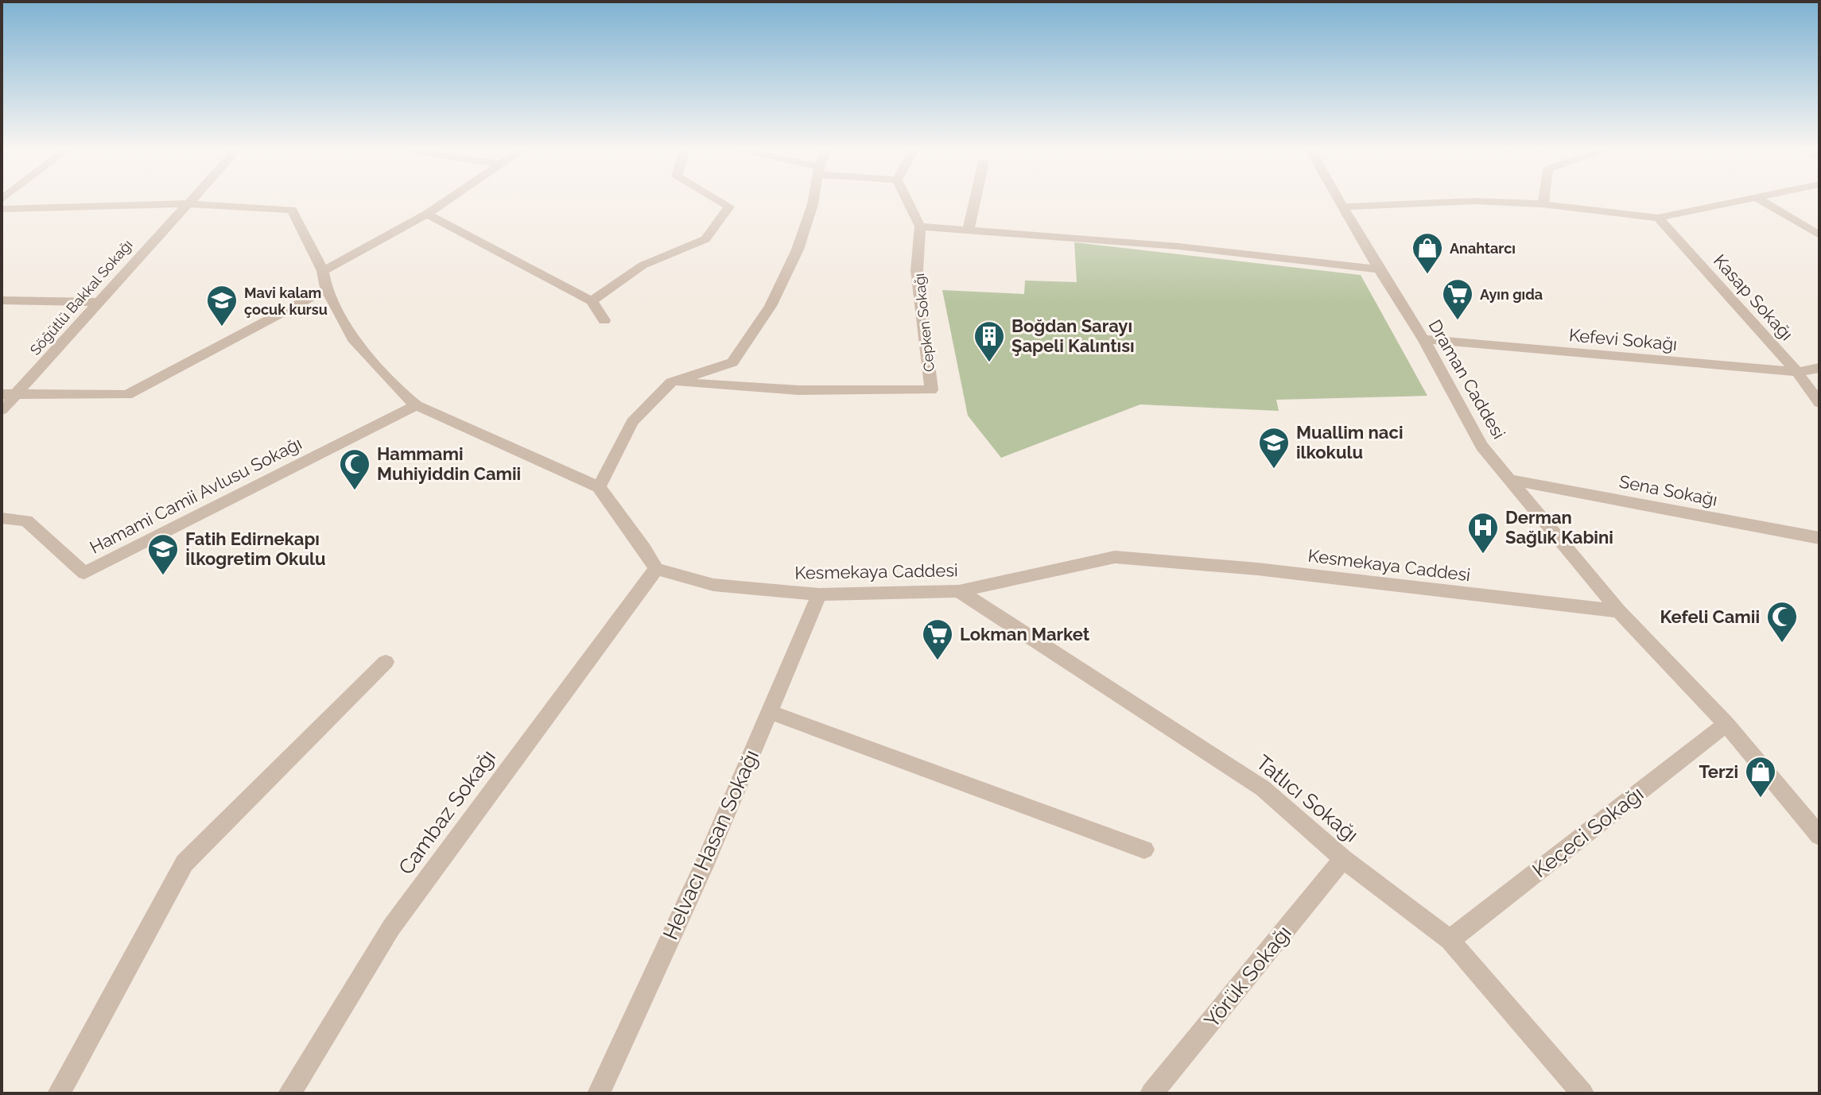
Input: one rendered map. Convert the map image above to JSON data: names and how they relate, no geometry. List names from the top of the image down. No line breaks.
{"streets":{"street":["Söğütlü Bakkal Sokağı","Kasap Sokağı","Cepken Sokağı","Kefevi Sokağı","Draman Caddesi","Sena Sokağı","Hamami Camii Avlusu Sokağı","Kesmekaya Caddesi","Tatlıcı Sokağı","Cambaz Sokağı","Keçeci Sokağı","Helvacı Hasan Sokağı","Yörük Sokağı"]},"crossings":[["Kasap Sokağı","Kefevi Sokağı"],["Kefevi Sokağı","Draman Caddesi"],["Draman Caddesi","Sena Sokağı"],["Draman Caddesi","Kesmekaya Caddesi"],["Draman Caddesi","Keçeci Sokağı"],["Kesmekaya Caddesi","Tatlıcı Sokağı"],["Kesmekaya Caddesi","Cambaz Sokağı"],["Kesmekaya Caddesi","Helvacı Hasan Sokağı"],["Tatlıcı Sokağı","Keçeci Sokağı"],["Tatlıcı Sokağı","Yörük Sokağı"]],"places":{"shop":["Anahtarcı","Terzi"],"supermarket":["Ayın gıda","Lokman Market"],"school or university":["Mavi kalam çocuk kursu","Muallim naci ilkokulu","Fatih Edirnekapı İlkogretim Okulu"],"building":["Boğdan Sarayı Şapeli Kalıntısı"],"mosque":["Hammami Muhiyiddin Camii","Kefeli Camii"],"hospital":["Derman Sağlık Kabini"]}}
